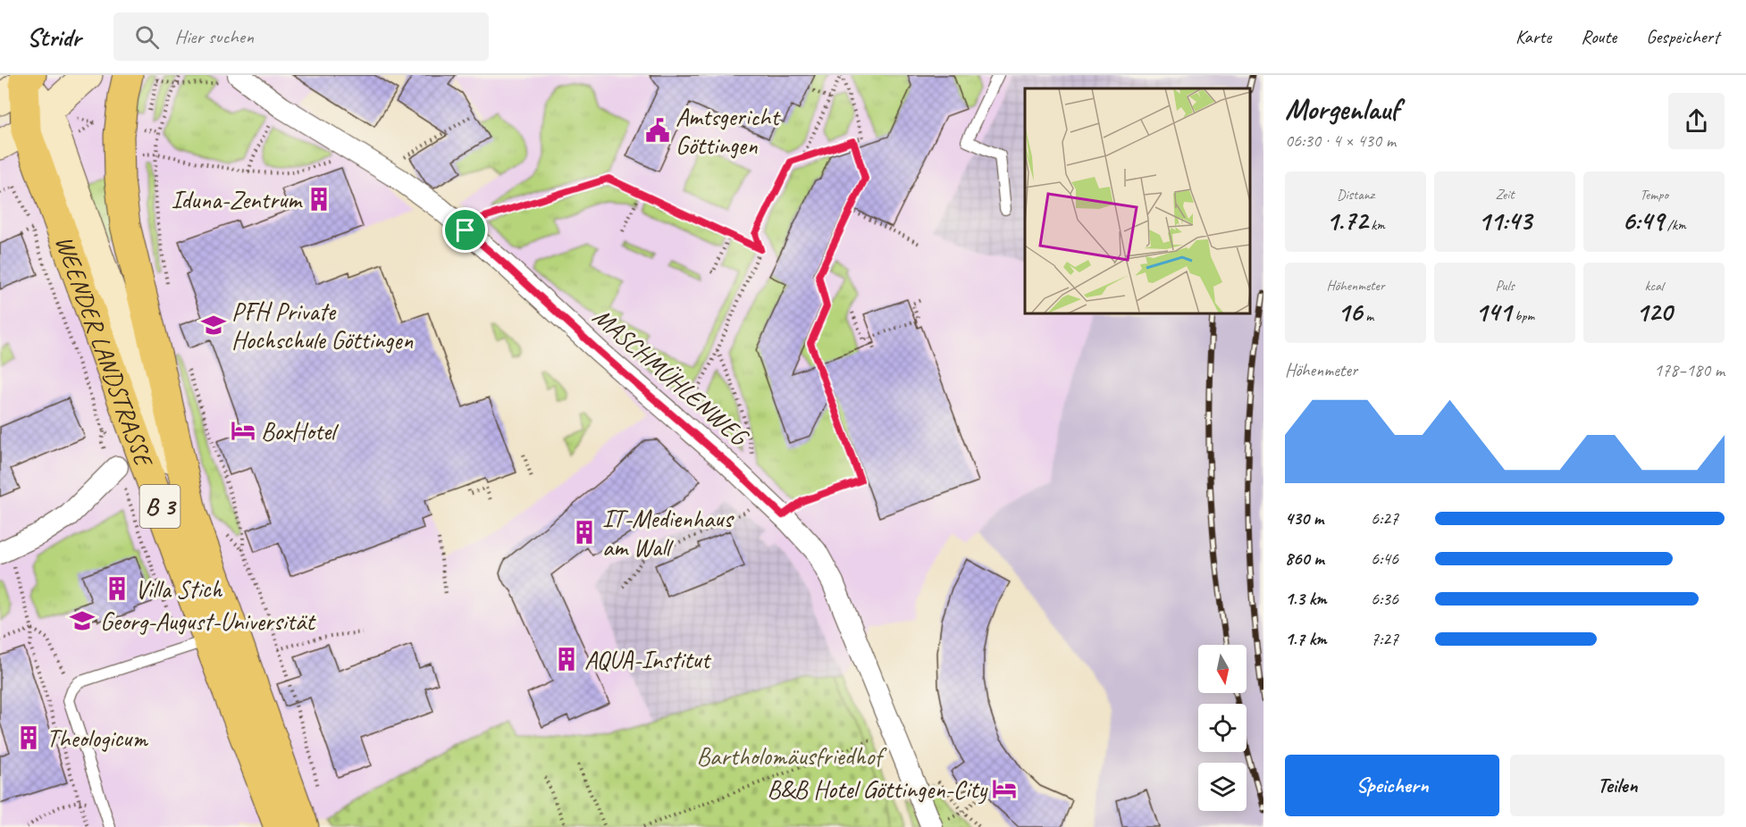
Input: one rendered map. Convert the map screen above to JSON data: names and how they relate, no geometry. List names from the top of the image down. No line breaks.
{"streets":{"main road":["WEENDER LANDSTRASSE","B 3"],"street":["MASCHMÜHLENWEG"]},"parks":["Bartholomäusfriedhof"],"places":{"public building":["Amtsgericht Göttingen"],"building":["Iduna-Zentrum","IT-Medienhaus am Wall","Villa Stich","AQUA-Institut","Theologicum"],"school or university":["PFH Private Hochschule Göttingen","Georg-August-Universität"],"hotel":["BoxHotel","B&B Hotel Göttingen-City"]},"north":"bottom","page":{"header":"Stridr","search":"Hier suchen","nav":["Karte","Route","Gespeichert"],"heading":["Morgenlauf","06:30 · 4 × 430 m"],"stats":[["Distanz","1.72 km"],["Zeit","11:43"],["Tempo","6:49 /km"],["Höhenmeter","16 m"],["Puls","141 bpm"],["kcal","120"]],"chart":["Höhenmeter","178–180 m"],"list":[{"name":"430 m","note":"6:27"},{"name":"860 m","note":"6:46"},{"name":"1.3 km","note":"6:36"},{"name":"1.7 km","note":"7:27"}],"buttons":["Speichern","Teilen"]}}
